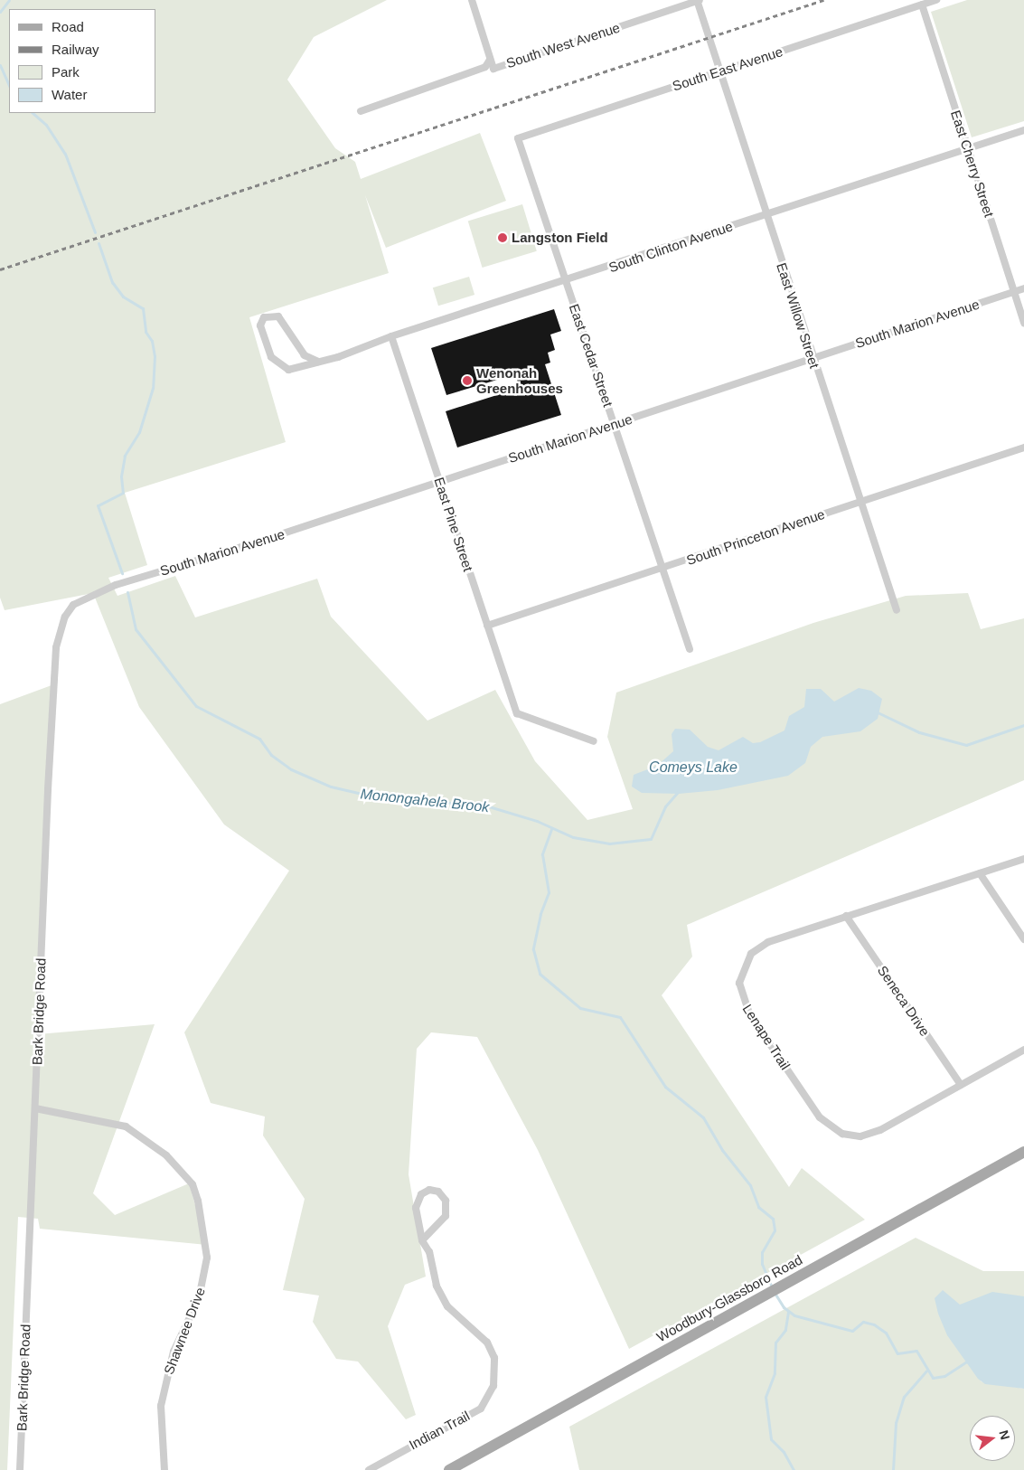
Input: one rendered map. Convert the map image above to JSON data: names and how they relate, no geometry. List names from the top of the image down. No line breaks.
{"streets":{"main road":["Woodbury-Glassboro Road"],"street":["South West Avenue","South East Avenue","East Cherry Street","South Clinton Avenue","East Willow Street","South Marion Avenue","East Cedar Street","East Pine Street","South Princeton Avenue","Seneca Drive","Bark Bridge Road","Lenape Trail","Shawnee Drive","Indian Trail"]},"crossings":[["South West Avenue","East Willow Street"],["South East Avenue","East Cherry Street"],["South East Avenue","East Willow Street"],["South East Avenue","East Cedar Street"],["East Cherry Street","South Clinton Avenue"],["East Cherry Street","South Marion Avenue"],["South Clinton Avenue","East Willow Street"],["South Clinton Avenue","East Cedar Street"],["South Clinton Avenue","East Pine Street"],["East Willow Street","South Marion Avenue"],["East Willow Street","South Princeton Avenue"],["South Marion Avenue","East Cedar Street"],["South Marion Avenue","East Pine Street"],["South Marion Avenue","Bark Bridge Road"],["East Cedar Street","South Princeton Avenue"],["East Pine Street","South Princeton Avenue"],["Seneca Drive","Lenape Trail"],["Bark Bridge Road","Shawnee Drive"]],"water":["Comeys Lake","Monongahela Brook"],"places":["Langston Field","Wenonah Greenhouses"],"legend":["Road","Railway","Park","Water"],"north":"right"}
